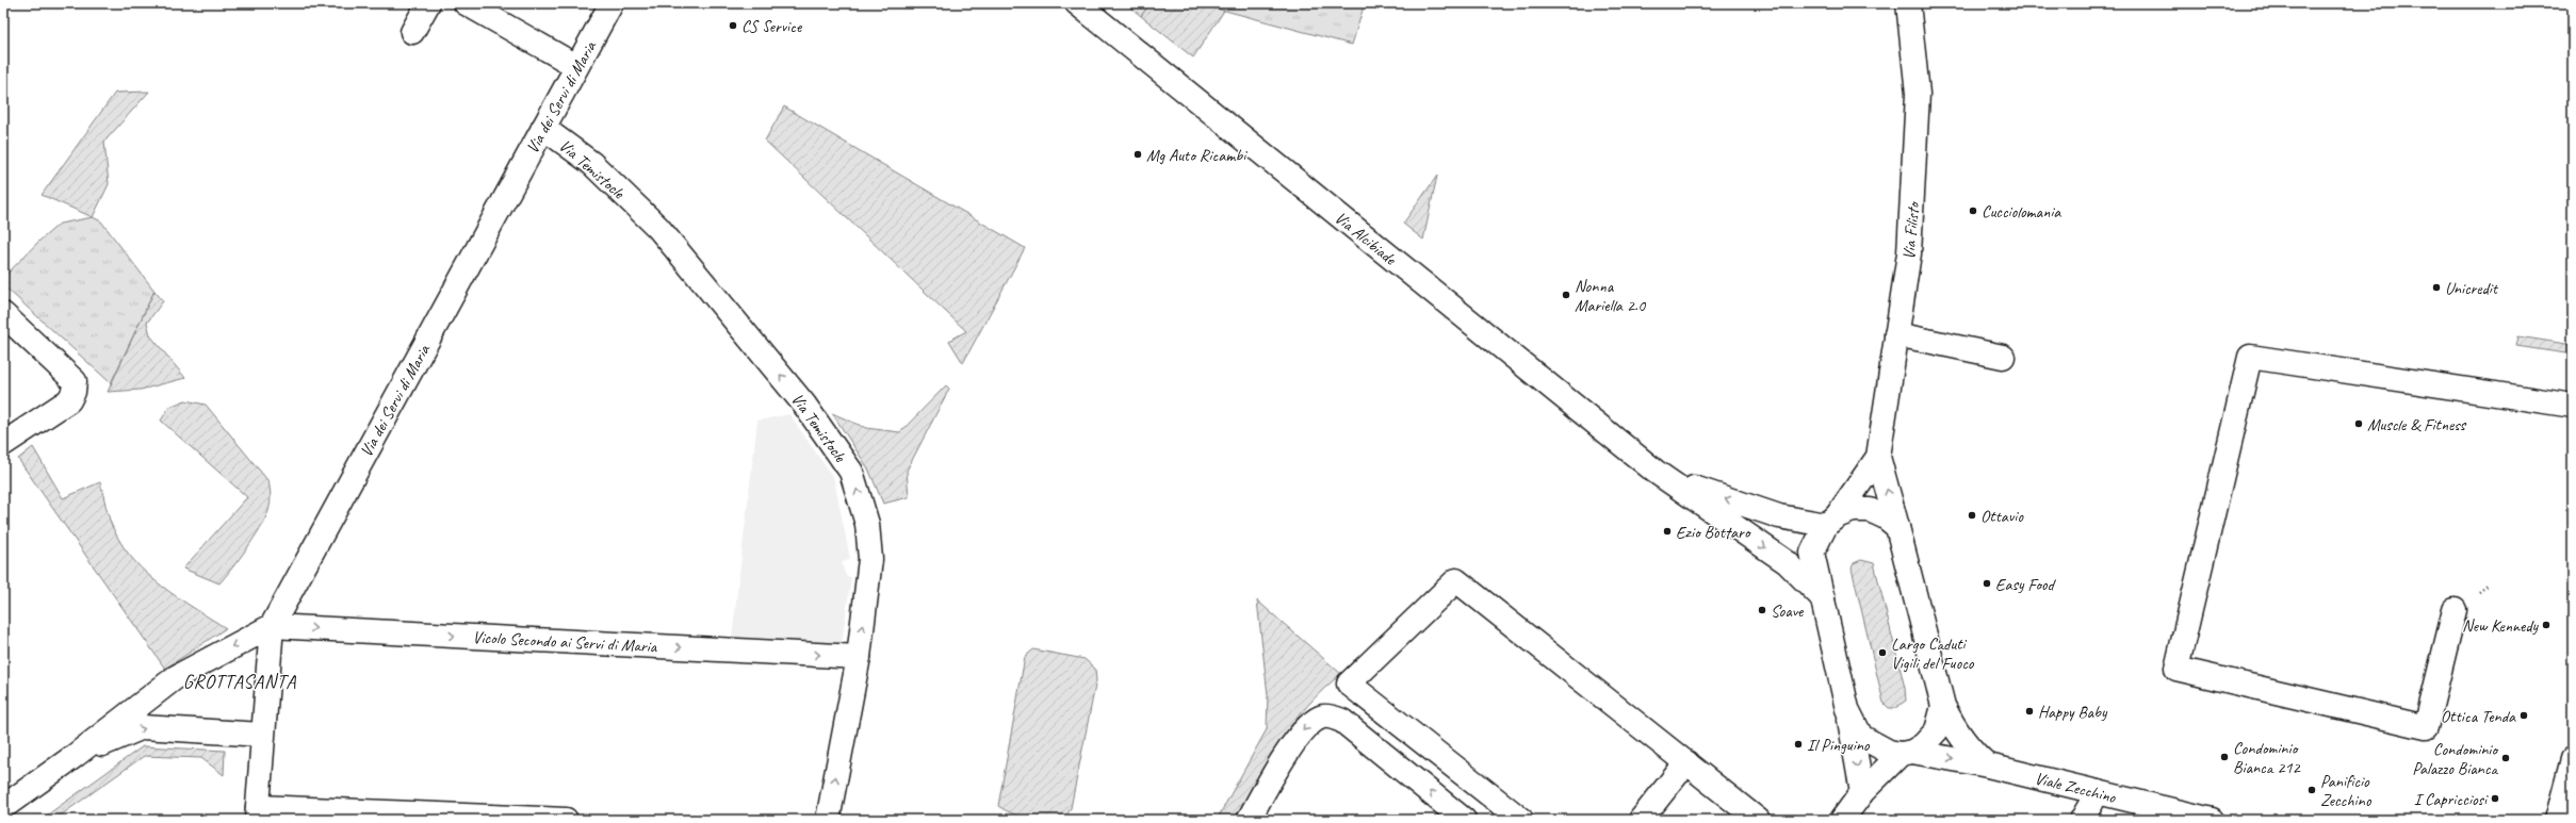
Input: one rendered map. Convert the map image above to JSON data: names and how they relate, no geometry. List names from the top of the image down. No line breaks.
{"streets":{"street":["Via dei Servi di Maria","Via Temistocle","Via Filisto","Via Alcibiade","Vicolo Secondo ai Servi di Maria","Viale Zecchino"]},"crossings":[["Via dei Servi di Maria","Via Temistocle"],["Via dei Servi di Maria","Vicolo Secondo ai Servi di Maria"],["Via Temistocle","Vicolo Secondo ai Servi di Maria"]],"one_way":["Via Temistocle"],"districts":["GROTTASANTA"],"places":["CS Service","Mg Auto Ricambi","Cucciolomania","Unicredit","Nonna Mariella 2.0","Muscle & Fitness","Ottavio","Ezio Bottaro","Easy Food","Soave","New Kennedy","Largo Caduti Vigili del Fuoco","Happy Baby","Ottica Tenda","Il Pinguino","Condominio Bianca 212","Condominio Palazzo Bianca","Panificio Zecchino","I Capricciosi"]}
